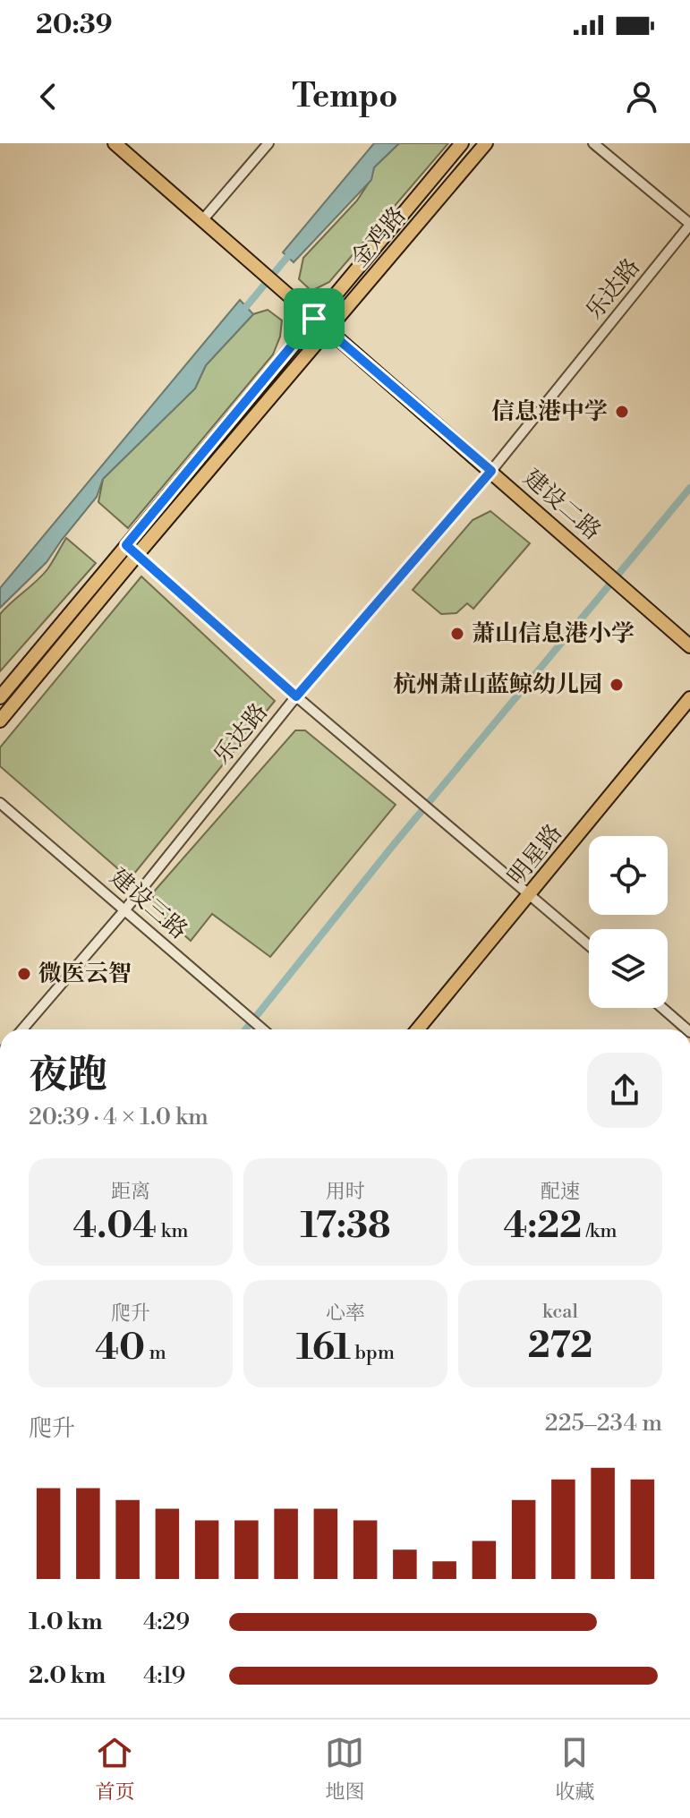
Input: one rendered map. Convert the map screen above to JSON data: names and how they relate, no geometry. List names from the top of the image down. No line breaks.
{"streets":{"main road":["金鸡路","建设二路","明星路"],"street":["乐达路","建设三路"]},"crossings":[["金鸡路","建设二路"],["乐达路","建设二路"],["乐达路","建设三路"]],"places":["信息港中学","萧山信息港小学","杭州萧山蓝鲸幼儿园","微医云智"],"page":{"status":"20:39","header":"Tempo","heading":["夜跑","20:39 · 4 × 1.0 km"],"stats":[["距离","4.04 km"],["用时","17:38"],["配速","4:22 /km"],["爬升","40 m"],["心率","161 bpm"],["kcal","272"]],"chart":["爬升","225–234 m"],"list":[{"name":"1.0 km","note":"4:29"},{"name":"2.0 km","note":"4:19"}],"tabs":["首页","地图","收藏"]}}
